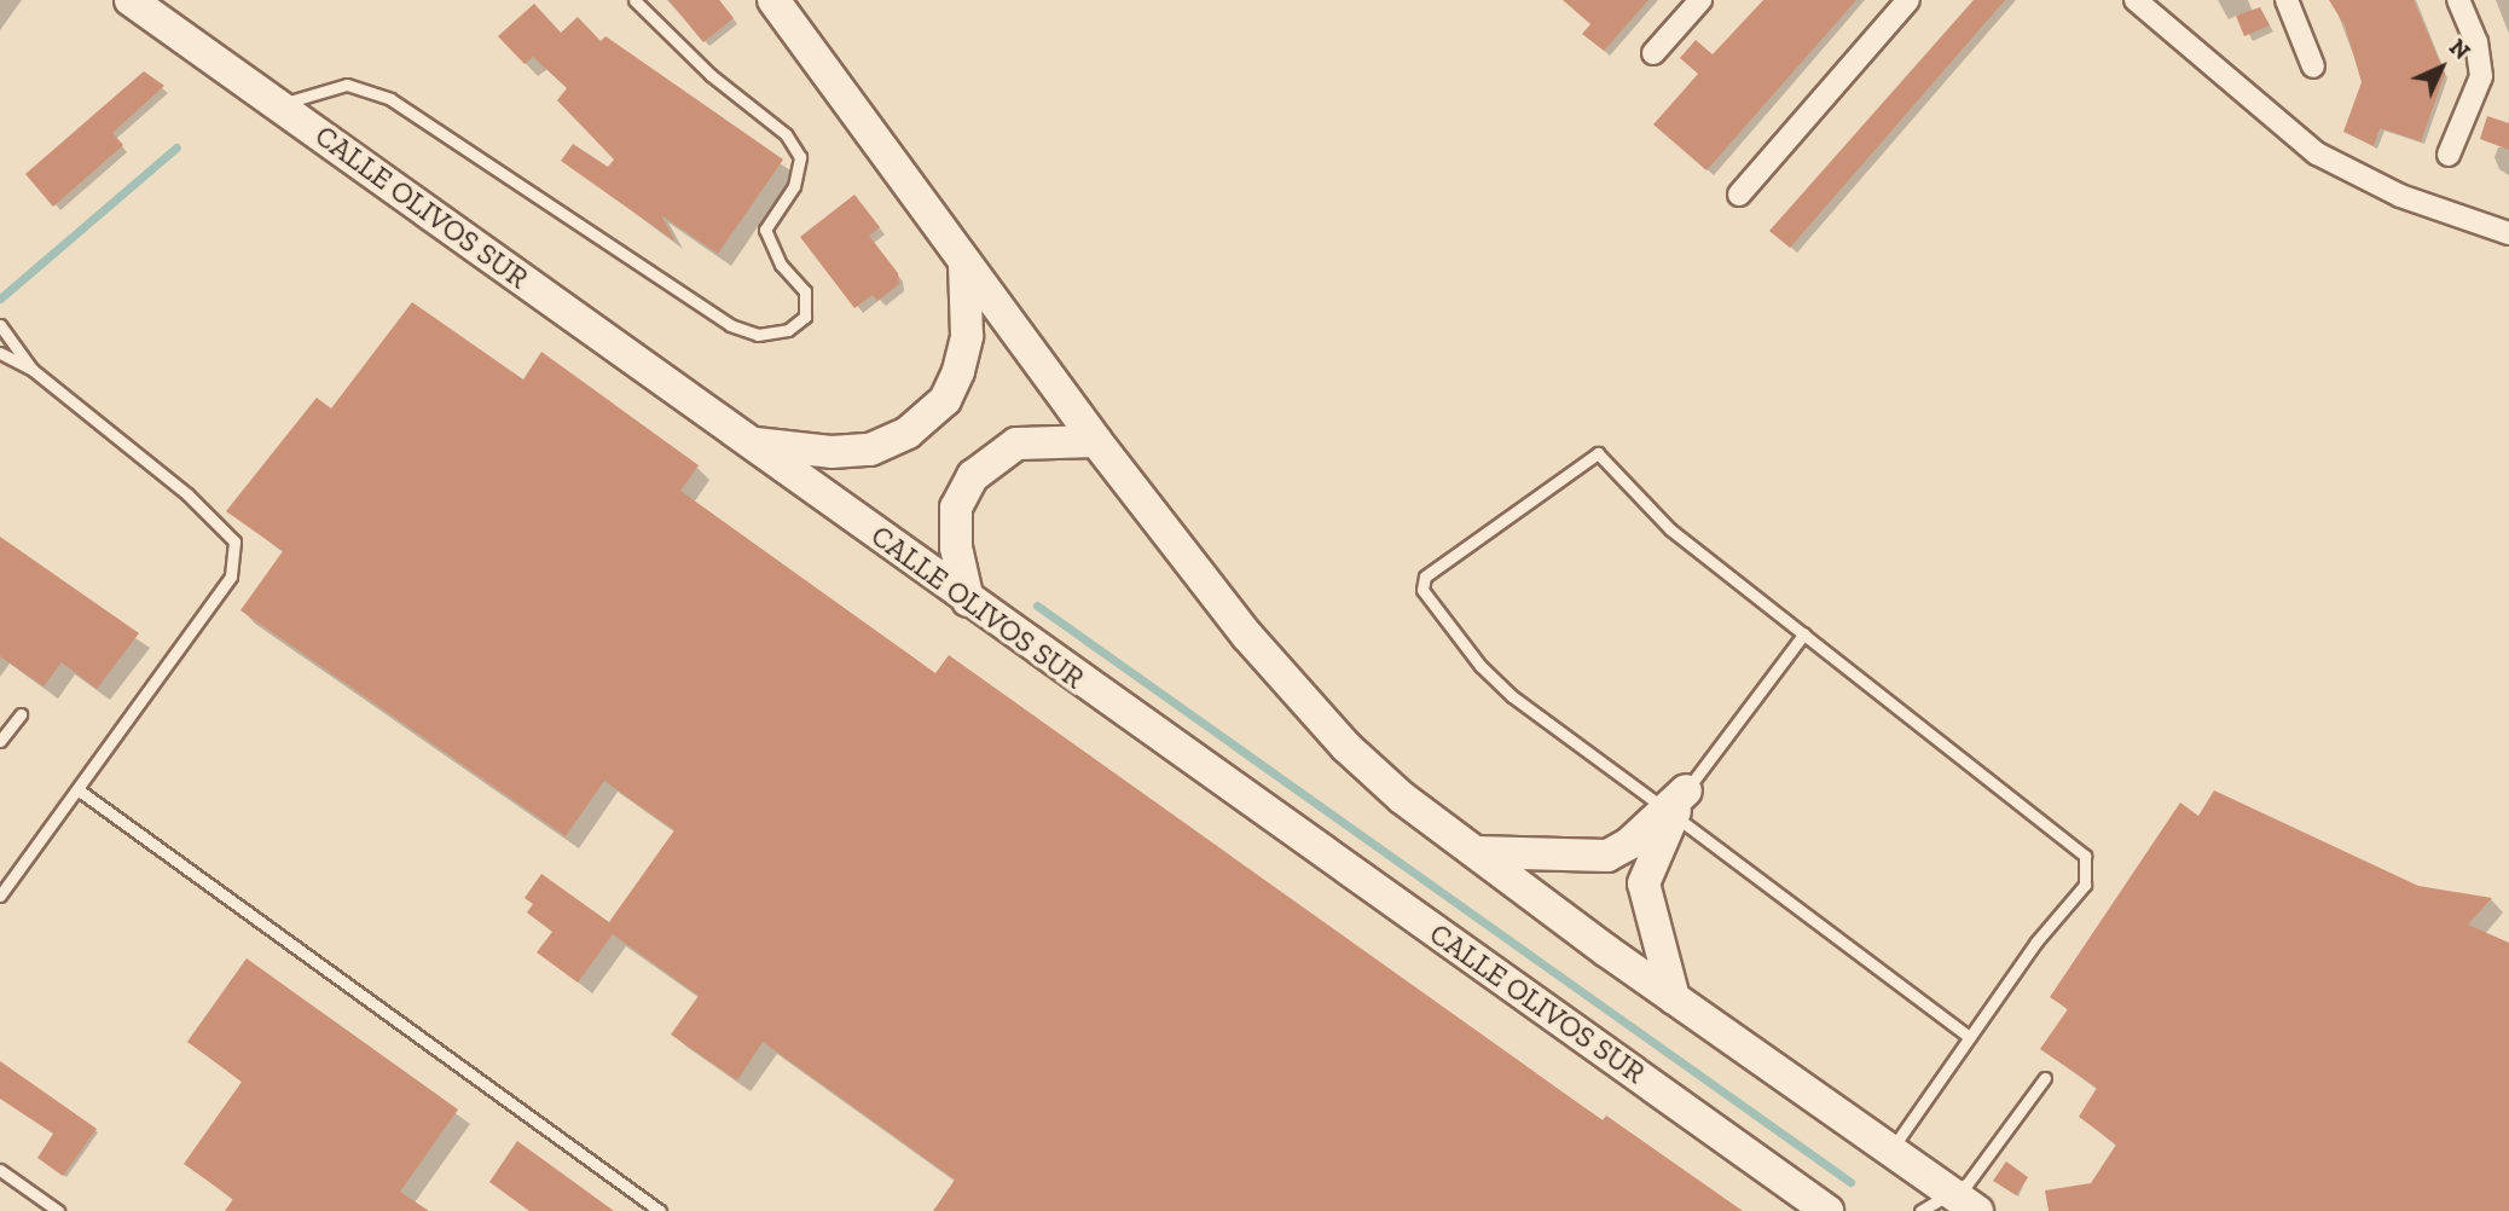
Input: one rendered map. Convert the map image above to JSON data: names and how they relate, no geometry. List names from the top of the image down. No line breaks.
{"streets":{"main road":["CALLE OLIVOS SUR"]},"north":"top right"}
